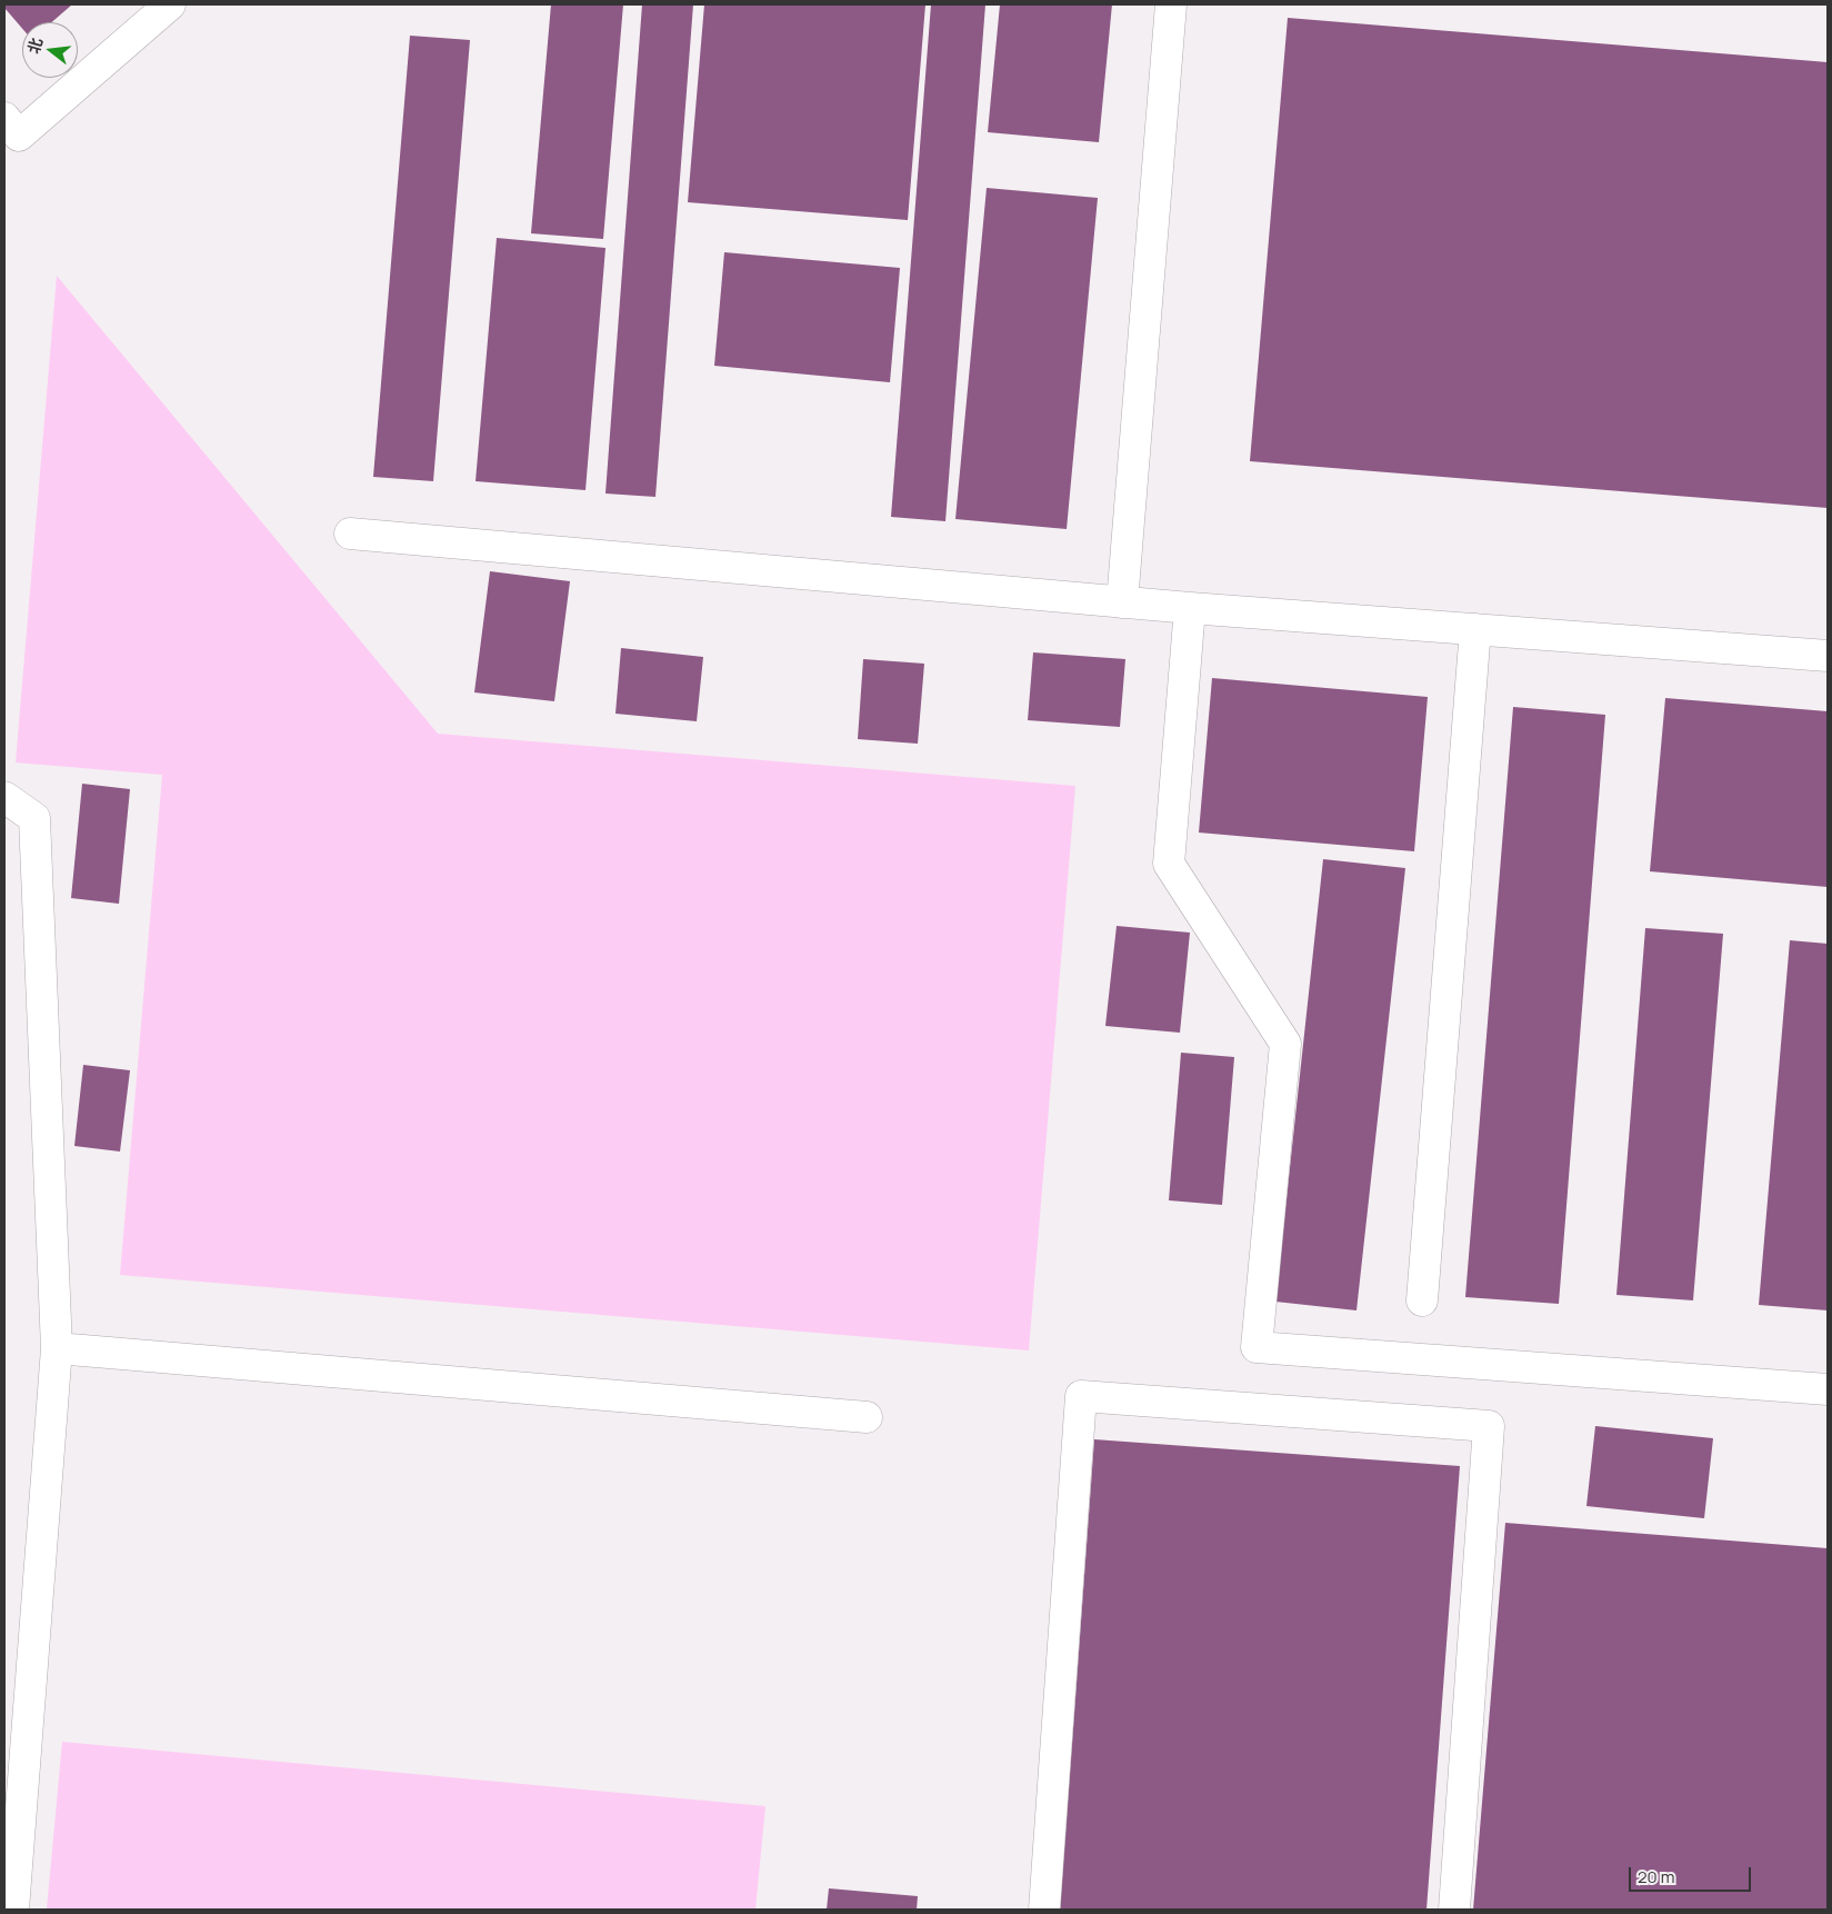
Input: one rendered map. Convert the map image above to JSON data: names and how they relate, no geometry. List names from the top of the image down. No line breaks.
{"scale_bar":"20 m","north":"left"}
